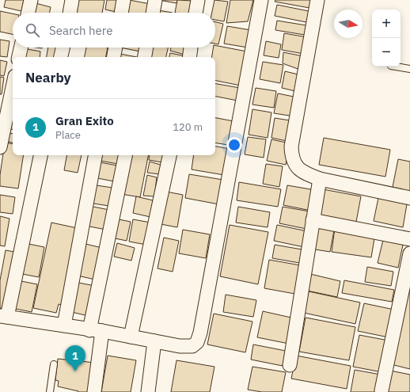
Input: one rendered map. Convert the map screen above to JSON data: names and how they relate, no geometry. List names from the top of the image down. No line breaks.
{"north":"right","page":{"map_buttons":["+","−"],"search":"Search here","heading":"Nearby","list":[{"mark":"1","name":"Gran Exito","note":"Place","value":"120 m"}],"pins":"1"}}
